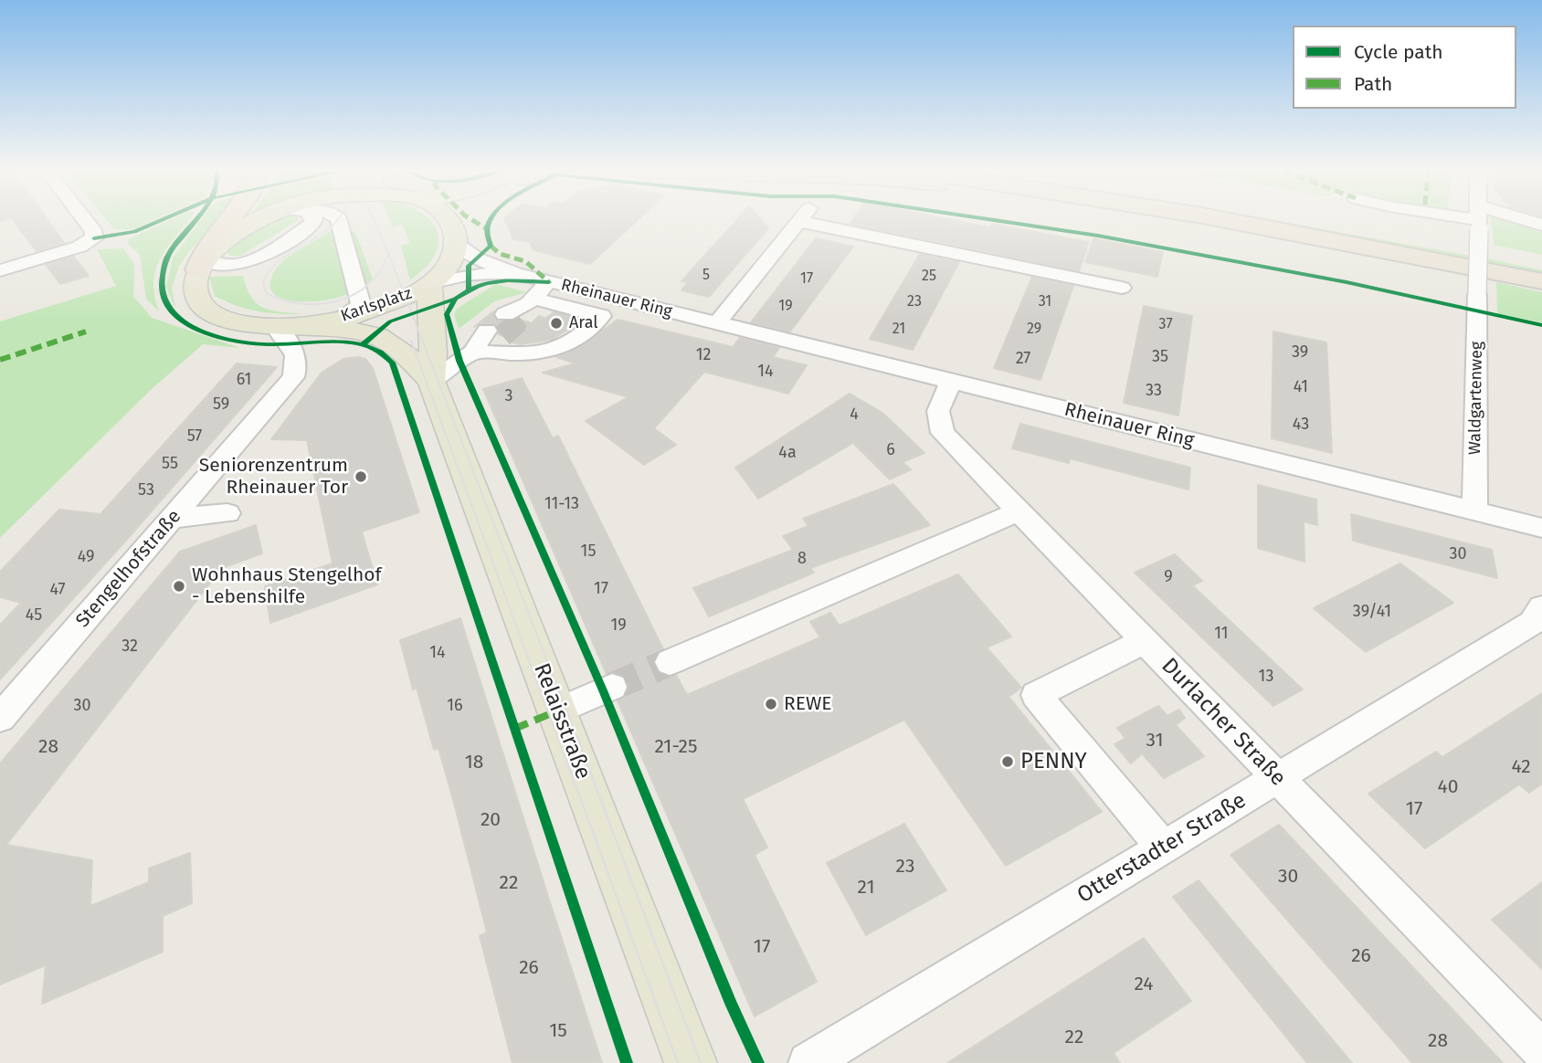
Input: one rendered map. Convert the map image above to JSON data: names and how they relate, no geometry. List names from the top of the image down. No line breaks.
{"streets":{"main road":["Karlsplatz","Relaisstraße"],"street":["Rheinauer Ring","Waldgartenweg","Stengelhofstraße","Durlacher Straße","Otterstadter Straße"]},"crossings":[["Rheinauer Ring","Karlsplatz"],["Rheinauer Ring","Waldgartenweg"],["Rheinauer Ring","Relaisstraße"],["Rheinauer Ring","Durlacher Straße"],["Karlsplatz","Stengelhofstraße"],["Karlsplatz","Relaisstraße"],["Durlacher Straße","Otterstadter Straße"]],"places":["Aral","Seniorenzentrum Rheinauer Tor","Wohnhaus Stengelhof - Lebenshilfe","REWE","PENNY"],"house_numbers":["5","25","17","23","31","19","37","21","29","39","12","35","27","14","61","41","33","3","59","4","43","57","6","4a","55","53","11-13","15","30","49","8","9","17","47","39/41","45","19","11","32","14","13","30","16","31","28","21-25","18","42","40","17","20","23","30","22","21","17","26","26","24","15","22","28"],"legend":["Cycle path","Path"]}
